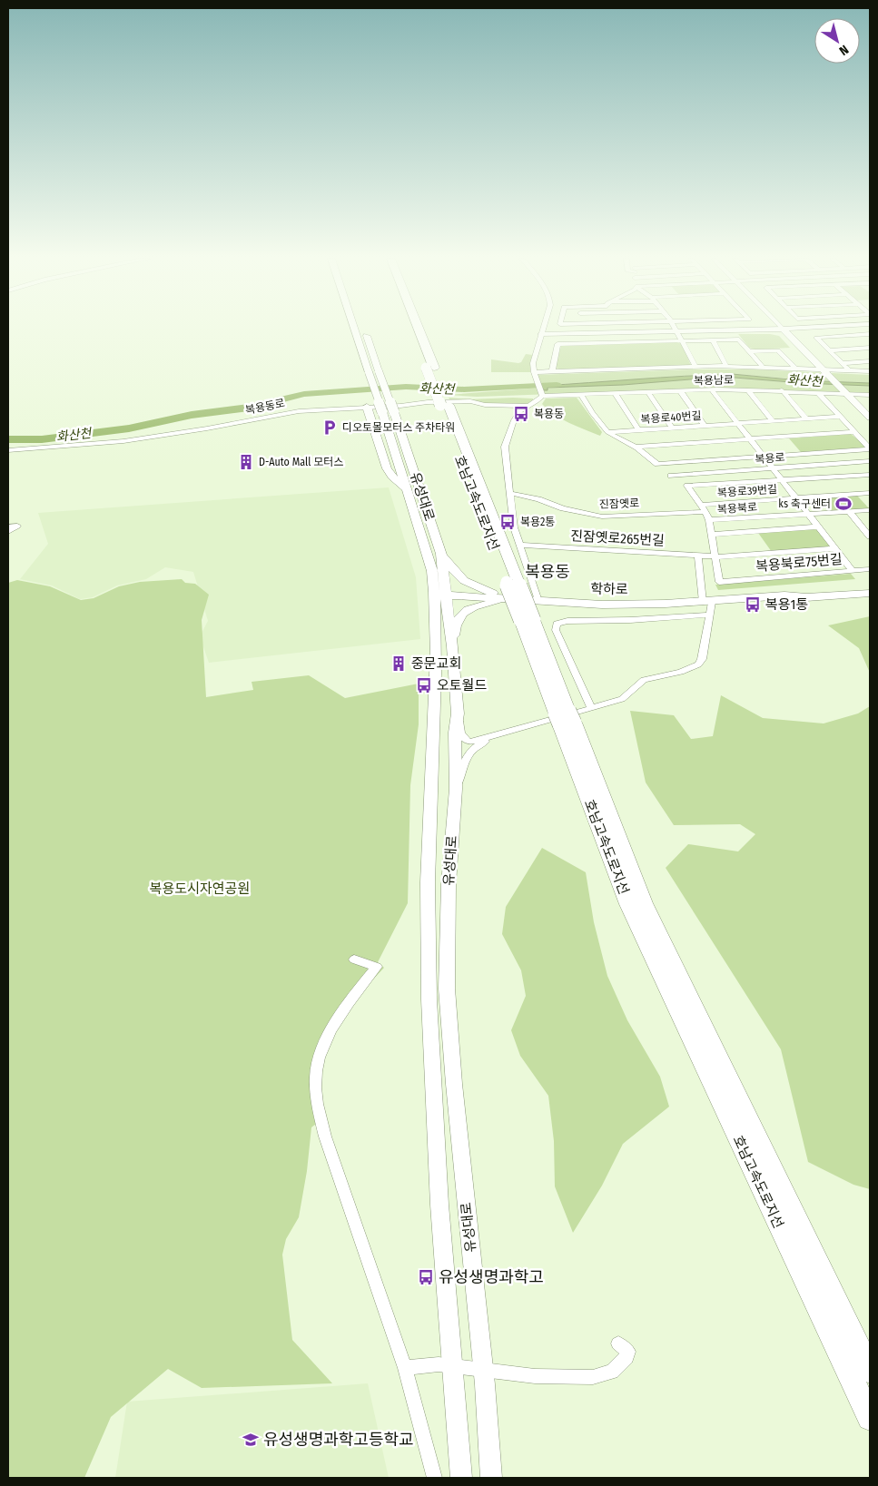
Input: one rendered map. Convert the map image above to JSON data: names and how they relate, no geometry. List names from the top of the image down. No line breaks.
{"streets":{"highway":["호남고속도로지선"],"street":["복용남로","복용동로","복용로40번길","복용로","복용로39번길","유성대로","진잠옛로","복용북로","진잠옛로265번길","복용북로75번길","학하로"]},"crossings":[["복용남로","복용로40번길"],["복용동로","유성대로"],["복용로40번길","복용로"],["복용로40번길","복용로39번길"],["복용로","복용로39번길"],["복용로39번길","진잠옛로"],["복용로39번길","복용북로"],["복용로39번길","복용북로75번길"],["유성대로","학하로"],["복용북로","복용북로75번길"],["진잠옛로265번길","복용북로75번길"]],"districts":["복용동"],"water":["화산천"],"parks":["복용도시자연공원"],"places":{"bus stop":["복용동","복용2통","복용1통","오토월드","유성생명과학고"],"parking":["디오토몰모터스 주차타워"],"building":["D-Auto Mall 모터스","중문교회"],"sports":["ks 축구센터"],"school or university":["유성생명과학고등학교"]},"north":"bottom right"}
